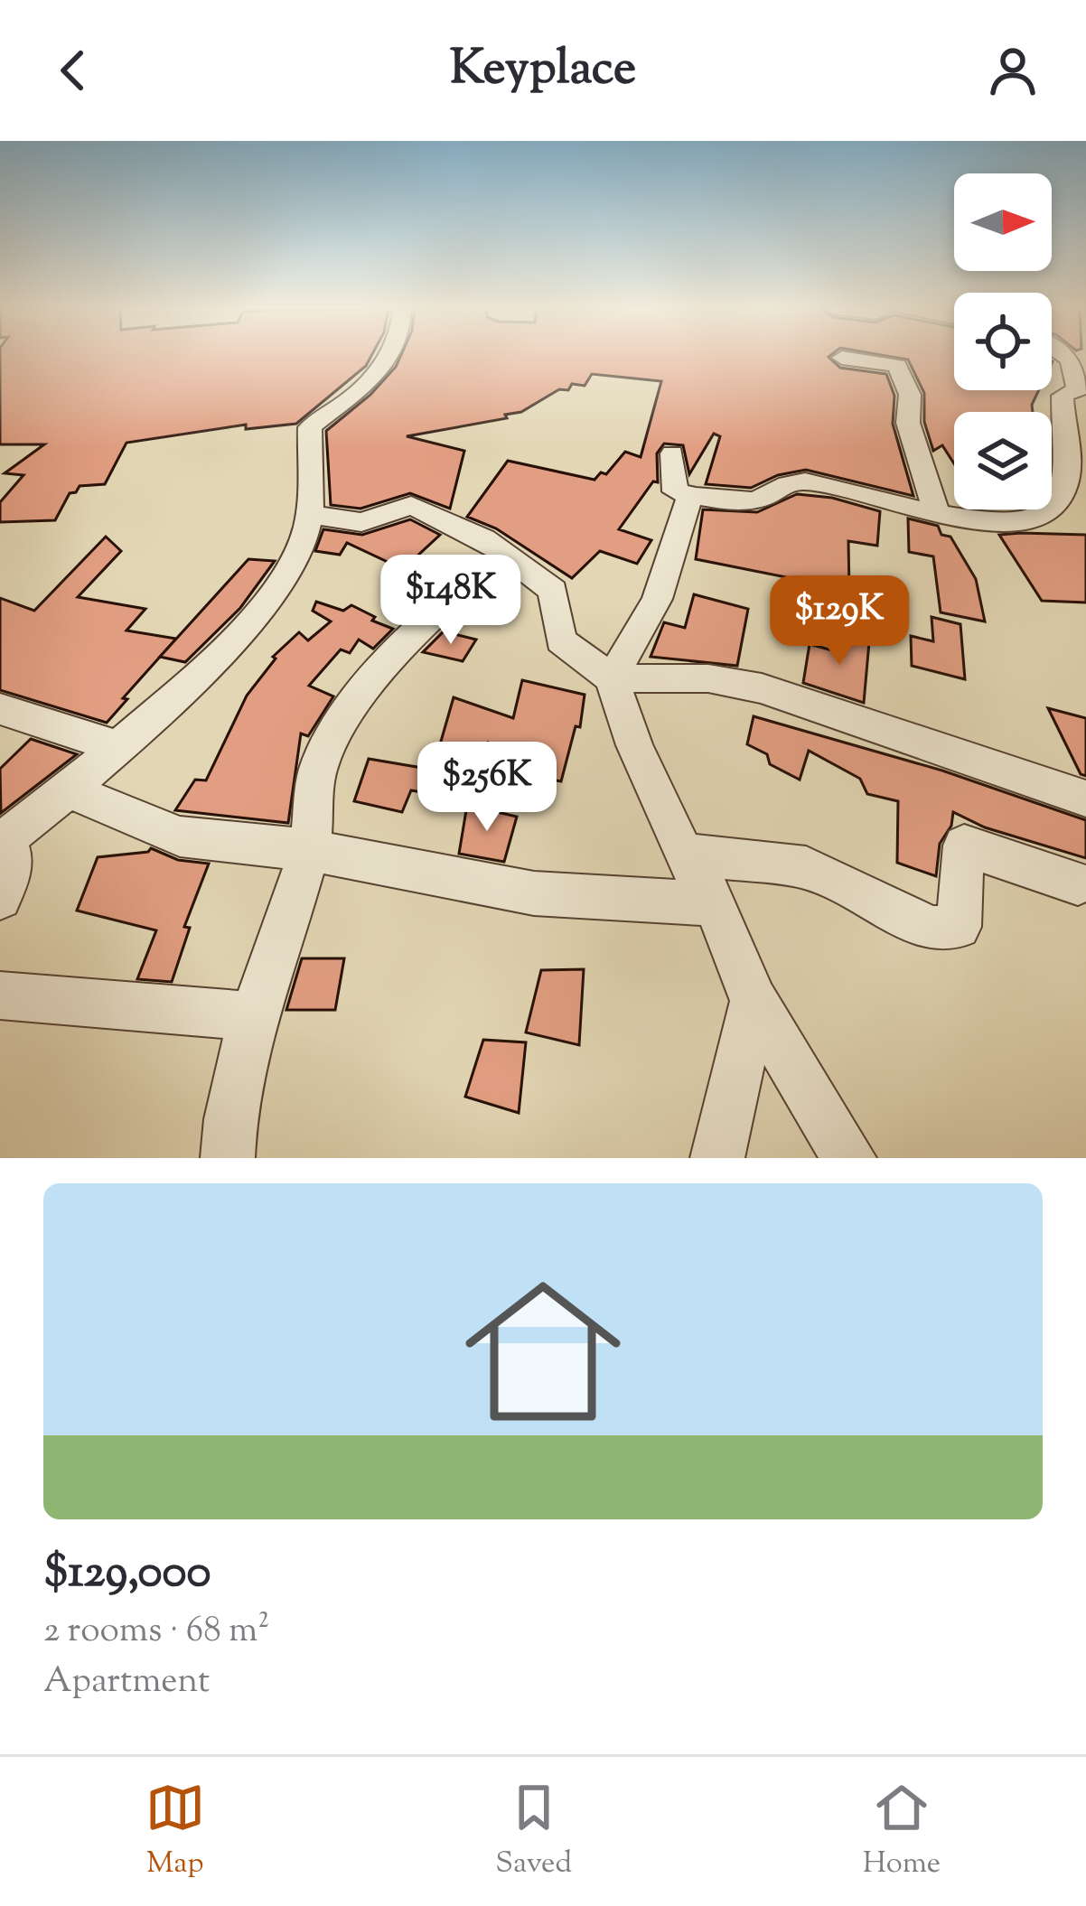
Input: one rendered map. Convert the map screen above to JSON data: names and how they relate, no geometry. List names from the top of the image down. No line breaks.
{"north":"right","page":{"header":"Keyplace","price":["$148K","$129K","$256K"],"list":[{"name":"$129,000","note":"2 rooms · 68 m² · Apartment"}],"tabs":["Map","Saved","Home"]}}
